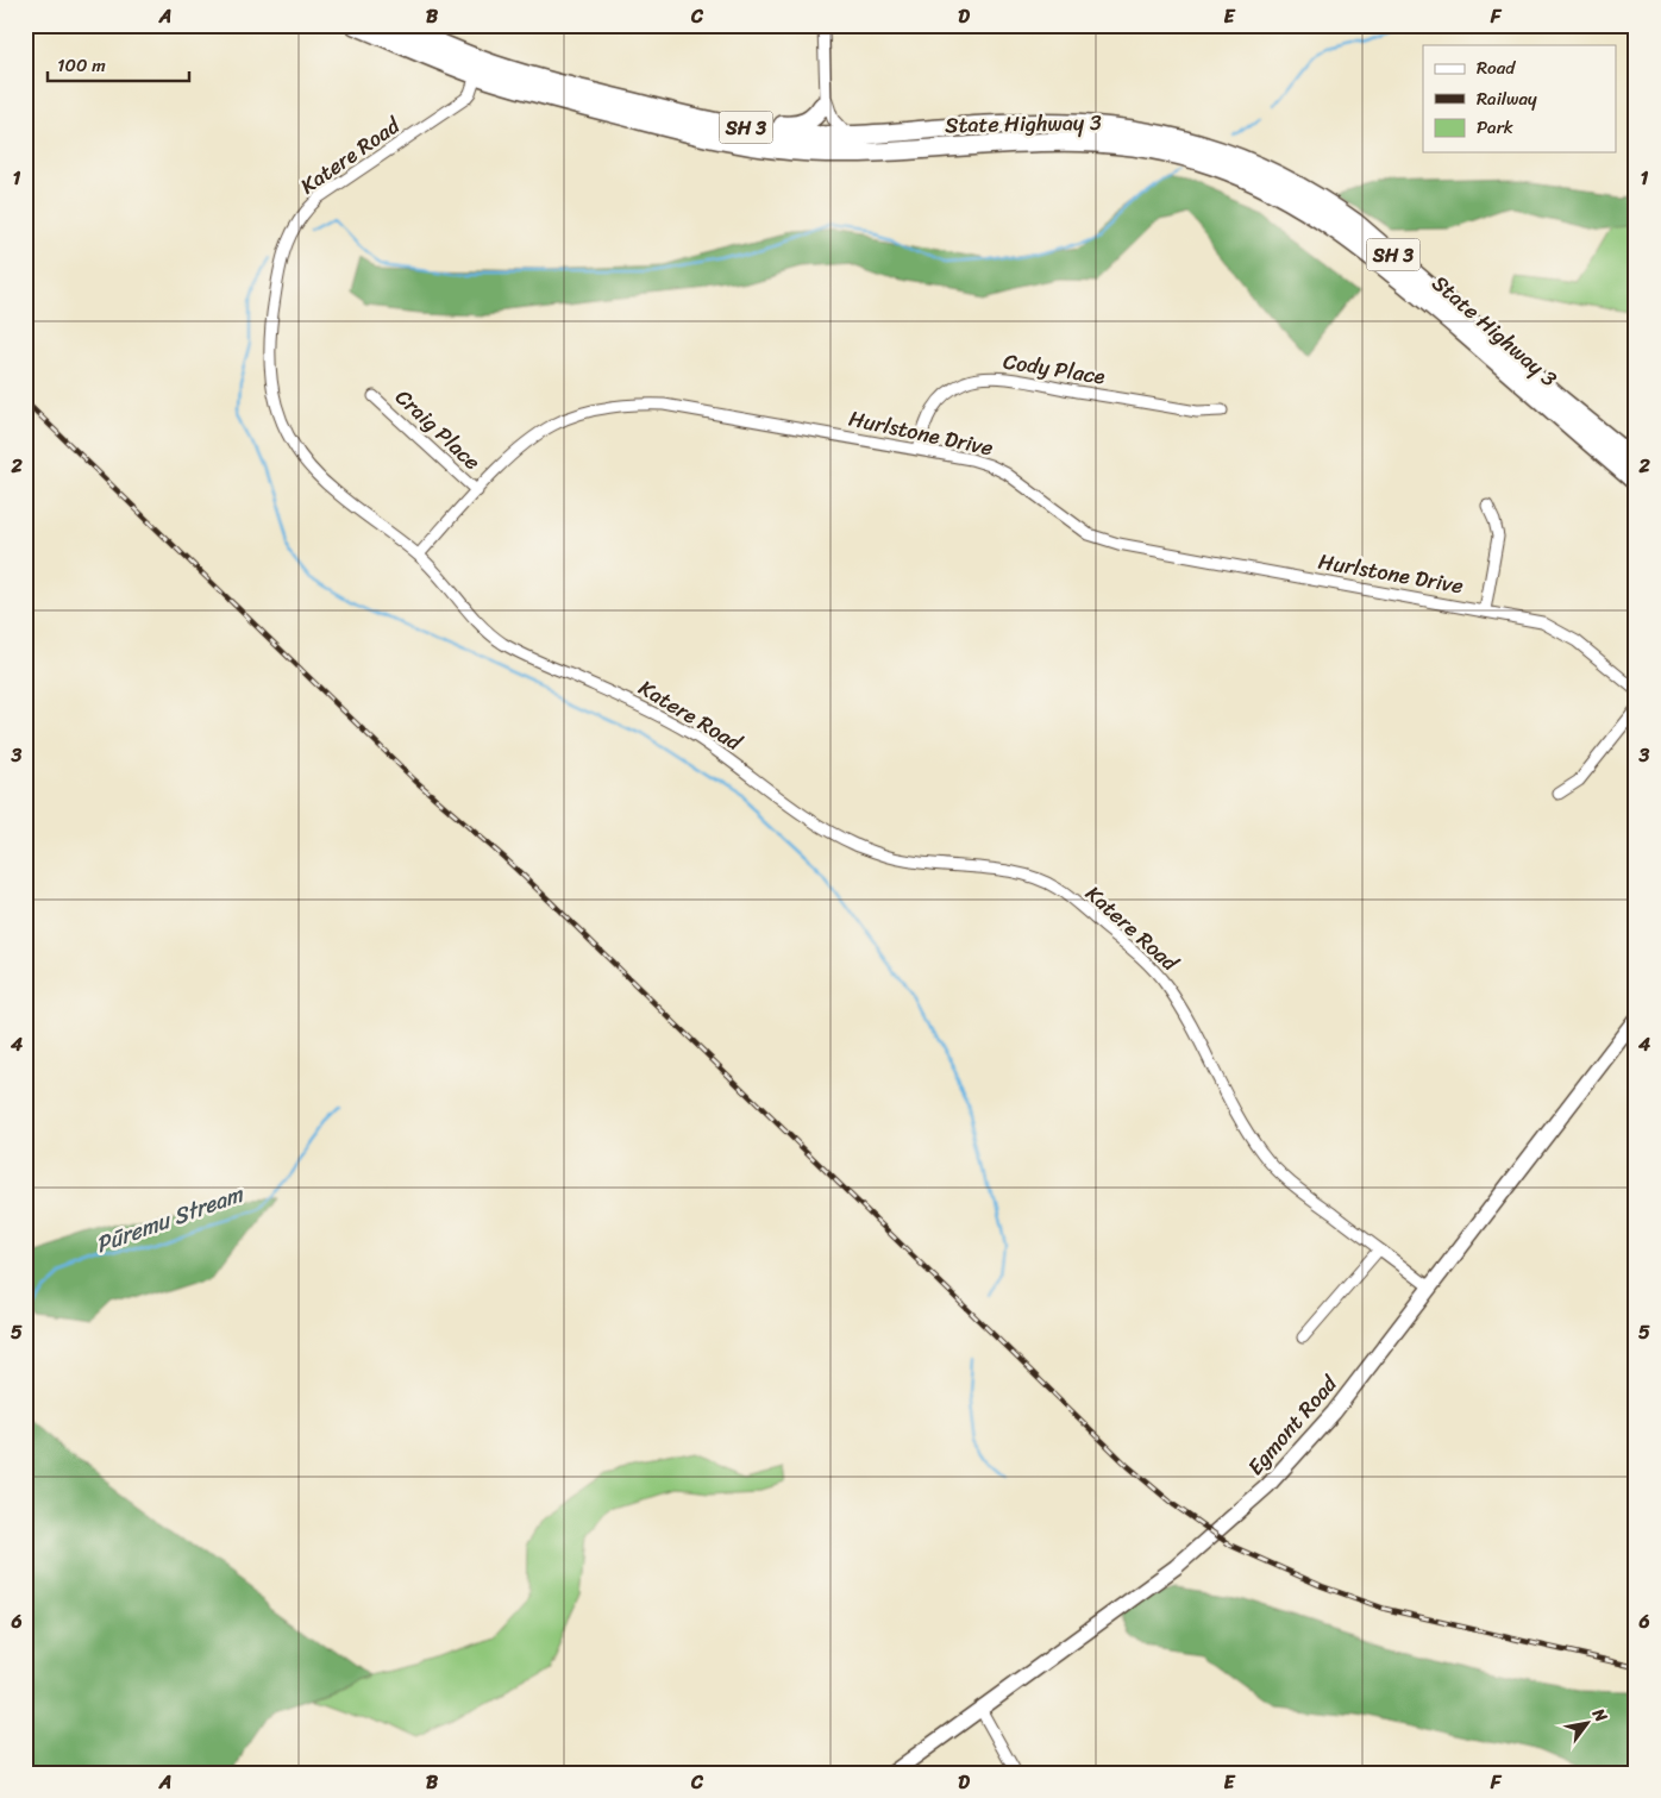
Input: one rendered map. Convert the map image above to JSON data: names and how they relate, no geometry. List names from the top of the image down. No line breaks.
{"streets":{"highway":["State Highway 3","SH 3"],"main road":["Egmont Road"],"street":["Katere Road","Cody Place","Craig Place","Hurlstone Drive"]},"crossings":[["State Highway 3","Katere Road"],["Katere Road","Hurlstone Drive"],["Katere Road","Egmont Road"],["Cody Place","Hurlstone Drive"],["Craig Place","Hurlstone Drive"]],"water":["Pūremu Stream"],"legend":["Road","Railway","Park"],"scale_bar":"100 m","north":"top right","grid":{"columns":["A","B","C","D","E","F"],"rows":["1","2","3","4","5","6"]}}
